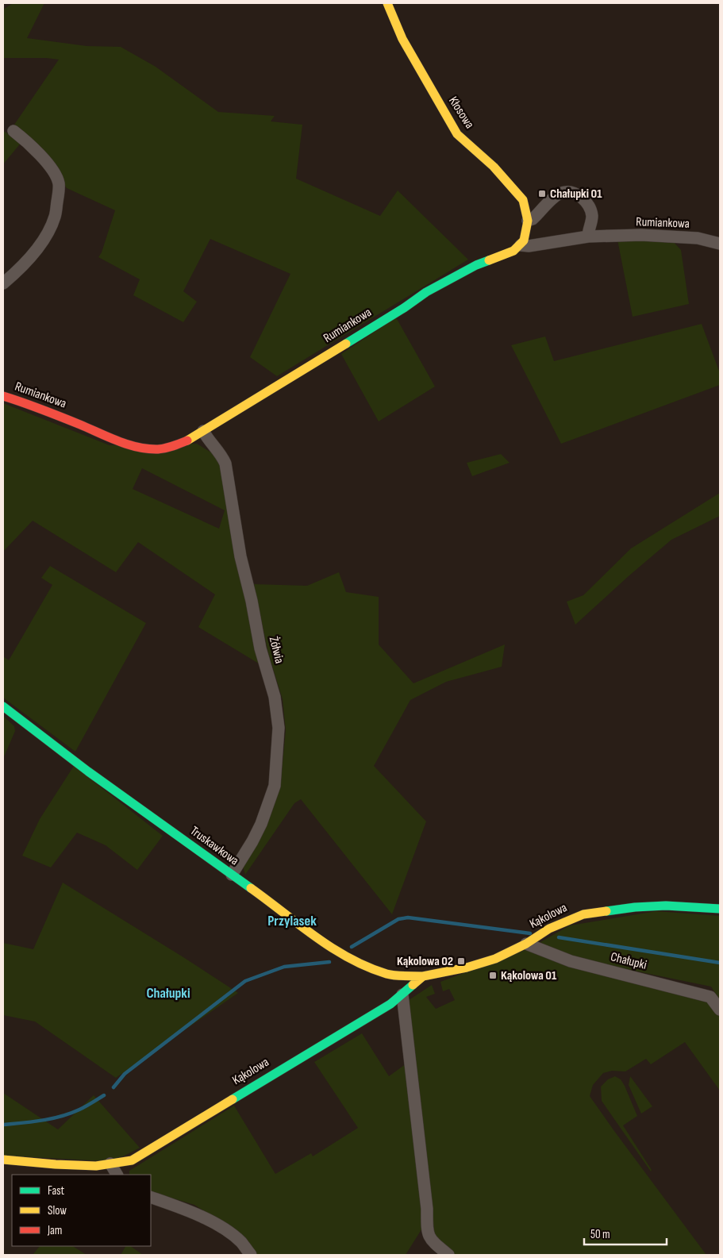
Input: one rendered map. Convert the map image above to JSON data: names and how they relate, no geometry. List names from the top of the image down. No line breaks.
{"streets":{"street":["Kłosowa","Rumiankowa","Żółwia","Truskawkowa","Kąkolowa","Chałupki"]},"crossings":[["Kłosowa","Rumiankowa"],["Rumiankowa","Żółwia"],["Żółwia","Truskawkowa"],["Truskawkowa","Kąkolowa"],["Kąkolowa","Chałupki"]],"districts":["Przylasek","Chałupki"],"places":{"transit":["Chałupki 01","Kąkolowa 02","Kąkolowa 01"]},"legend":["Fast","Slow","Jam"],"scale_bar":"50 m"}
